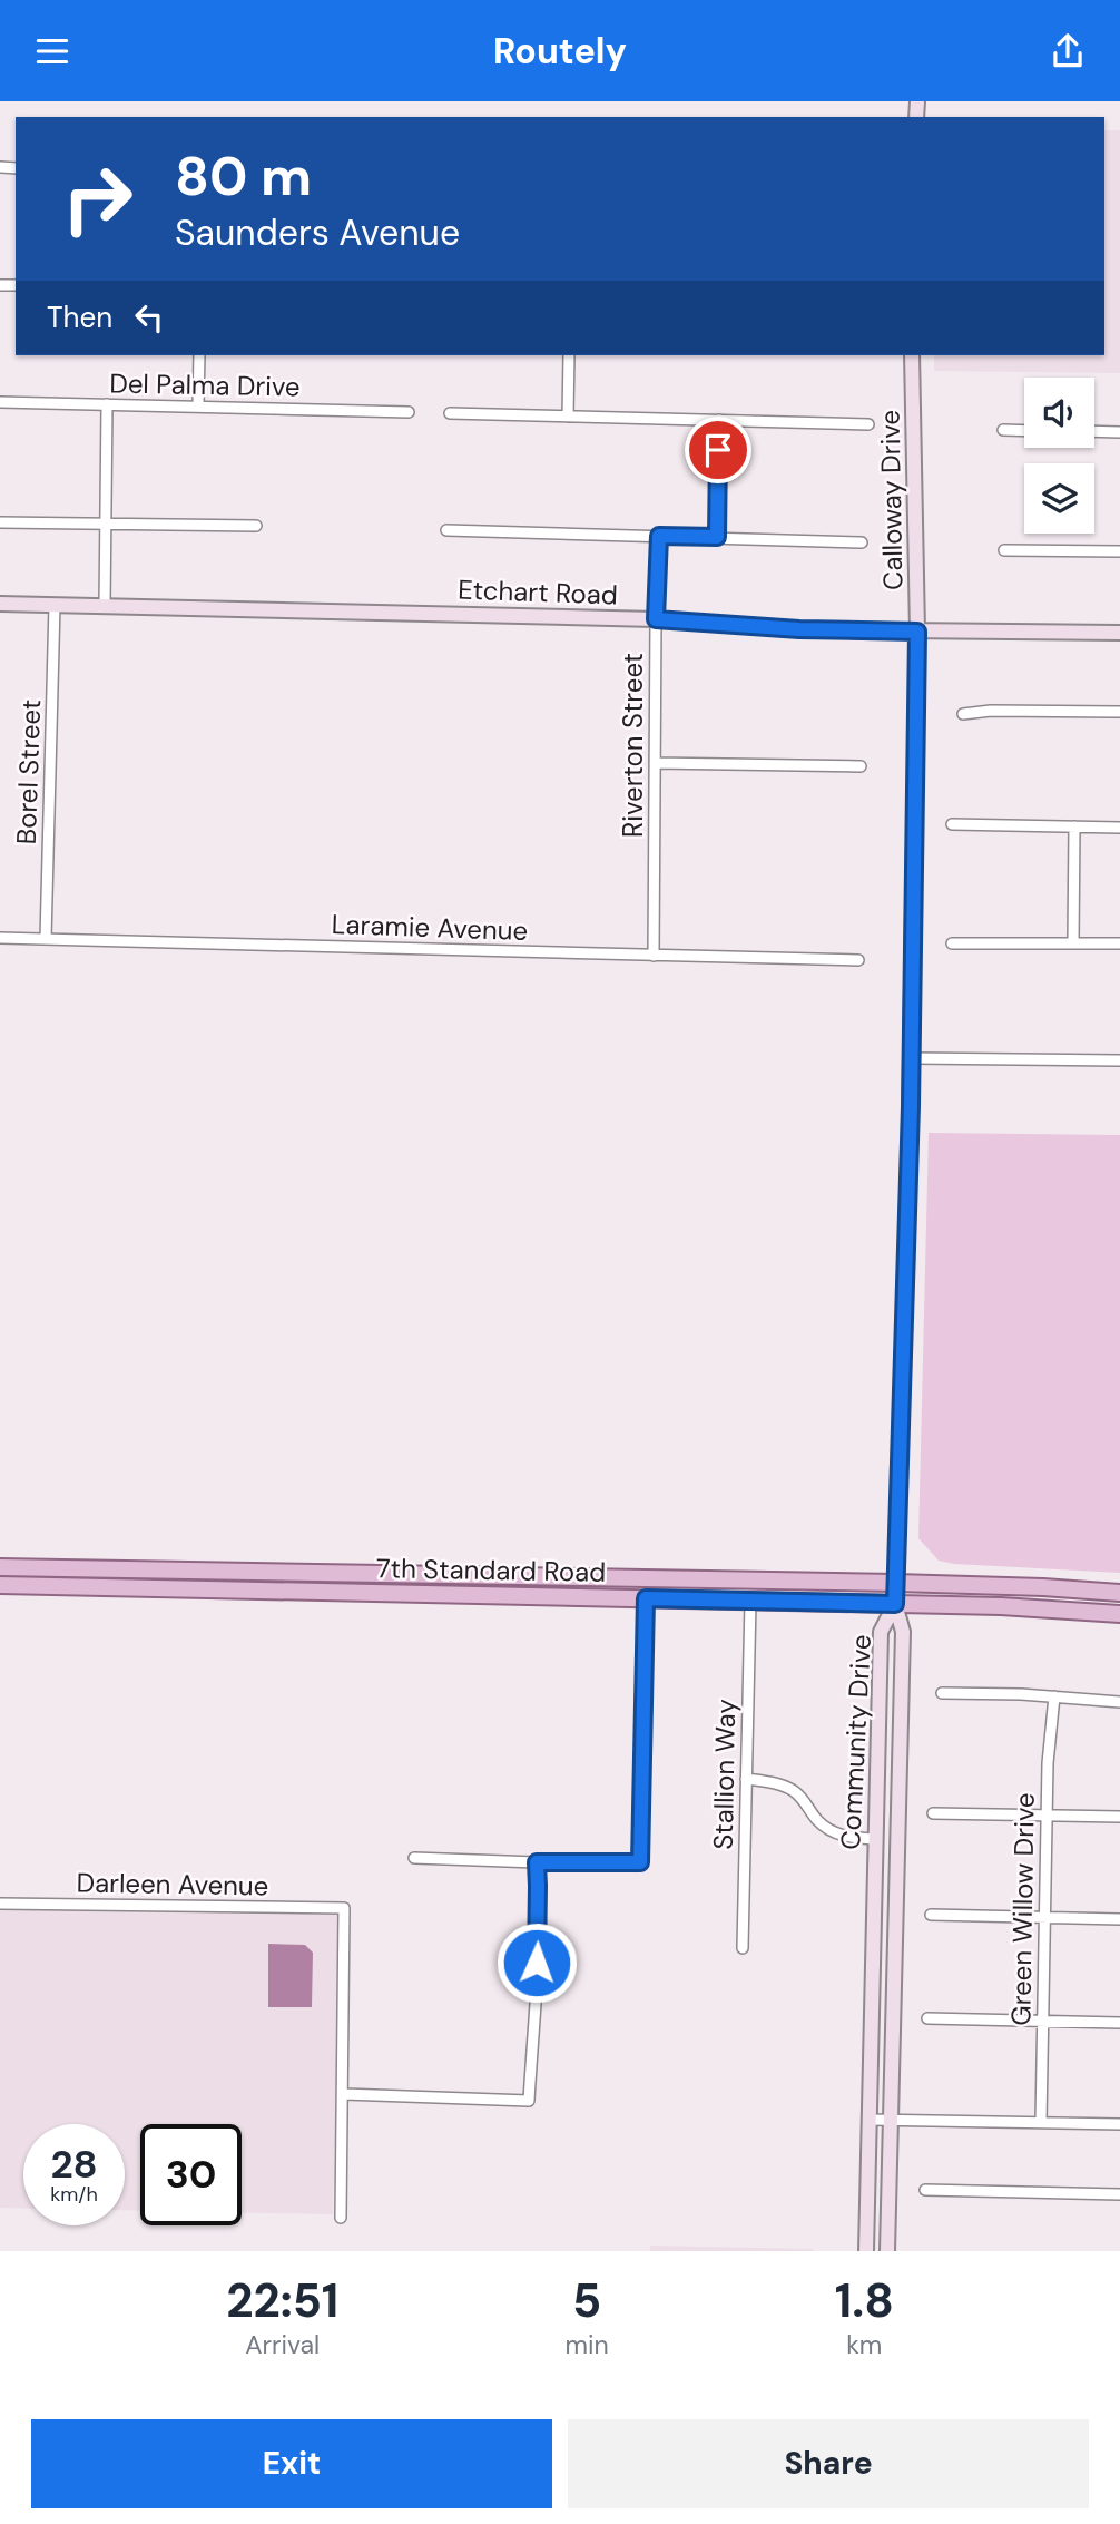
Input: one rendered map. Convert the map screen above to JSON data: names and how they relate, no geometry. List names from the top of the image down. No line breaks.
{"streets":{"main road":["7th Standard Road"],"street":["Del Palma Drive","Calloway Drive","Etchart Road","Riverton Street","Borel Street","Laramie Avenue","Community Drive","Stallion Way","Darleen Avenue","Green Willow Drive"]},"crossings":[["Calloway Drive","Etchart Road"],["Calloway Drive","7th Standard Road"],["Calloway Drive","Community Drive"],["Etchart Road","Riverton Street"],["Etchart Road","Borel Street"],["Riverton Street","Laramie Avenue"],["Borel Street","Laramie Avenue"],["7th Standard Road","Community Drive"],["7th Standard Road","Stallion Way"]],"page":{"header":"Routely","turn":["80 m","Saunders Avenue"],"then":"Then","speed":"28 km/h","limit":"30","eta":["22:51","Arrival","5","min","1.8","km"],"buttons":["Exit","Share"]}}
